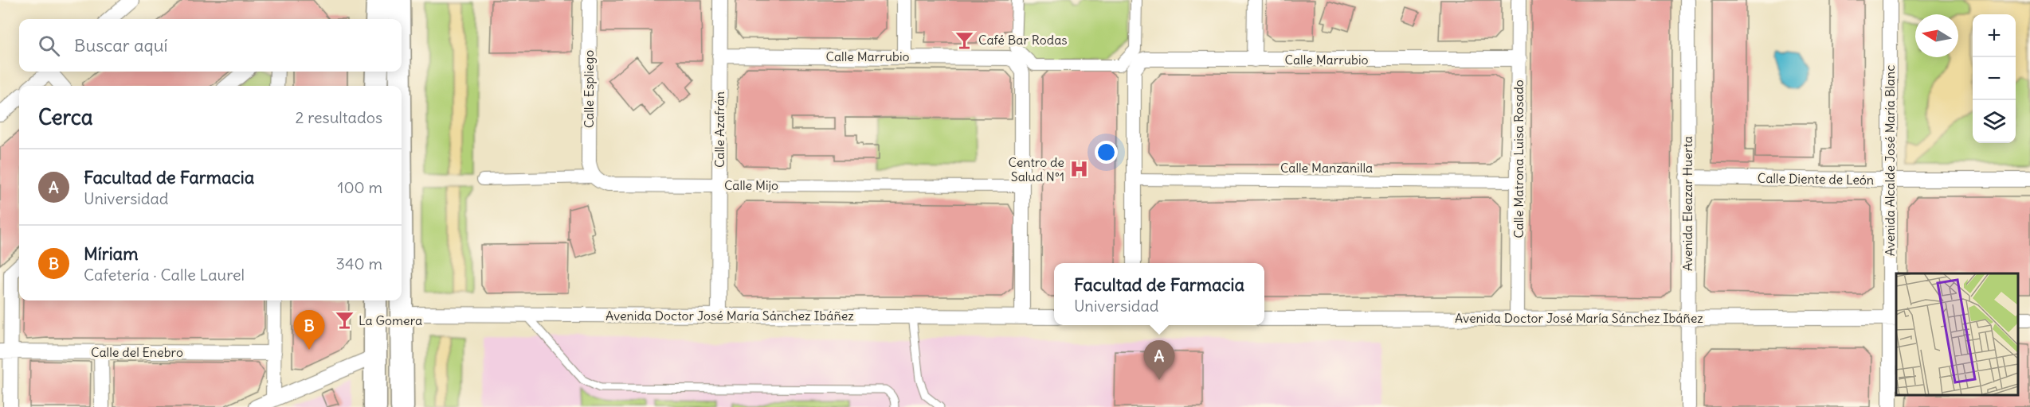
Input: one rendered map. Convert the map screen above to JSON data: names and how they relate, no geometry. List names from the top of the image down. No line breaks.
{"streets":{"street":["Calle Marrubio","Calle Espliego","Calle Azafrán","Calle Matrona Luisa Rosado","Avenida Alcalde José María Blanc","Calle Manzanilla","Calle Diente de León","Calle Mijo","Avenida Eleazar Huerta","Avenida Doctor José María Sánchez Ibáñez","Calle del Enebro"]},"crossings":[["Calle Marrubio","Calle Azafrán"],["Calle Marrubio","Calle Matrona Luisa Rosado"],["Calle Espliego","Calle Mijo"],["Calle Azafrán","Calle Mijo"],["Calle Azafrán","Avenida Doctor José María Sánchez Ibáñez"],["Calle Matrona Luisa Rosado","Calle Manzanilla"],["Calle Matrona Luisa Rosado","Avenida Doctor José María Sánchez Ibáñez"],["Avenida Alcalde José María Blanc","Calle Diente de León"],["Avenida Alcalde José María Blanc","Avenida Doctor José María Sánchez Ibáñez"],["Calle Diente de León","Avenida Eleazar Huerta"],["Avenida Eleazar Huerta","Avenida Doctor José María Sánchez Ibáñez"]],"places":{"bar":["Café Bar Rodas","La Gomera"],"hospital":["Centro de Salud Nº1"]},"north":"left","page":{"map_buttons":["+","−"],"search":"Buscar aquí","heading":["Cerca","2 resultados"],"list":[{"mark":"A","name":"Facultad de Farmacia","note":"Universidad","value":"100 m"},{"mark":"B","name":"Míriam","note":"Cafetería · Calle Laurel","value":"340 m"}],"popup":["Facultad de Farmacia","Universidad"],"pins":["B","A"]}}
